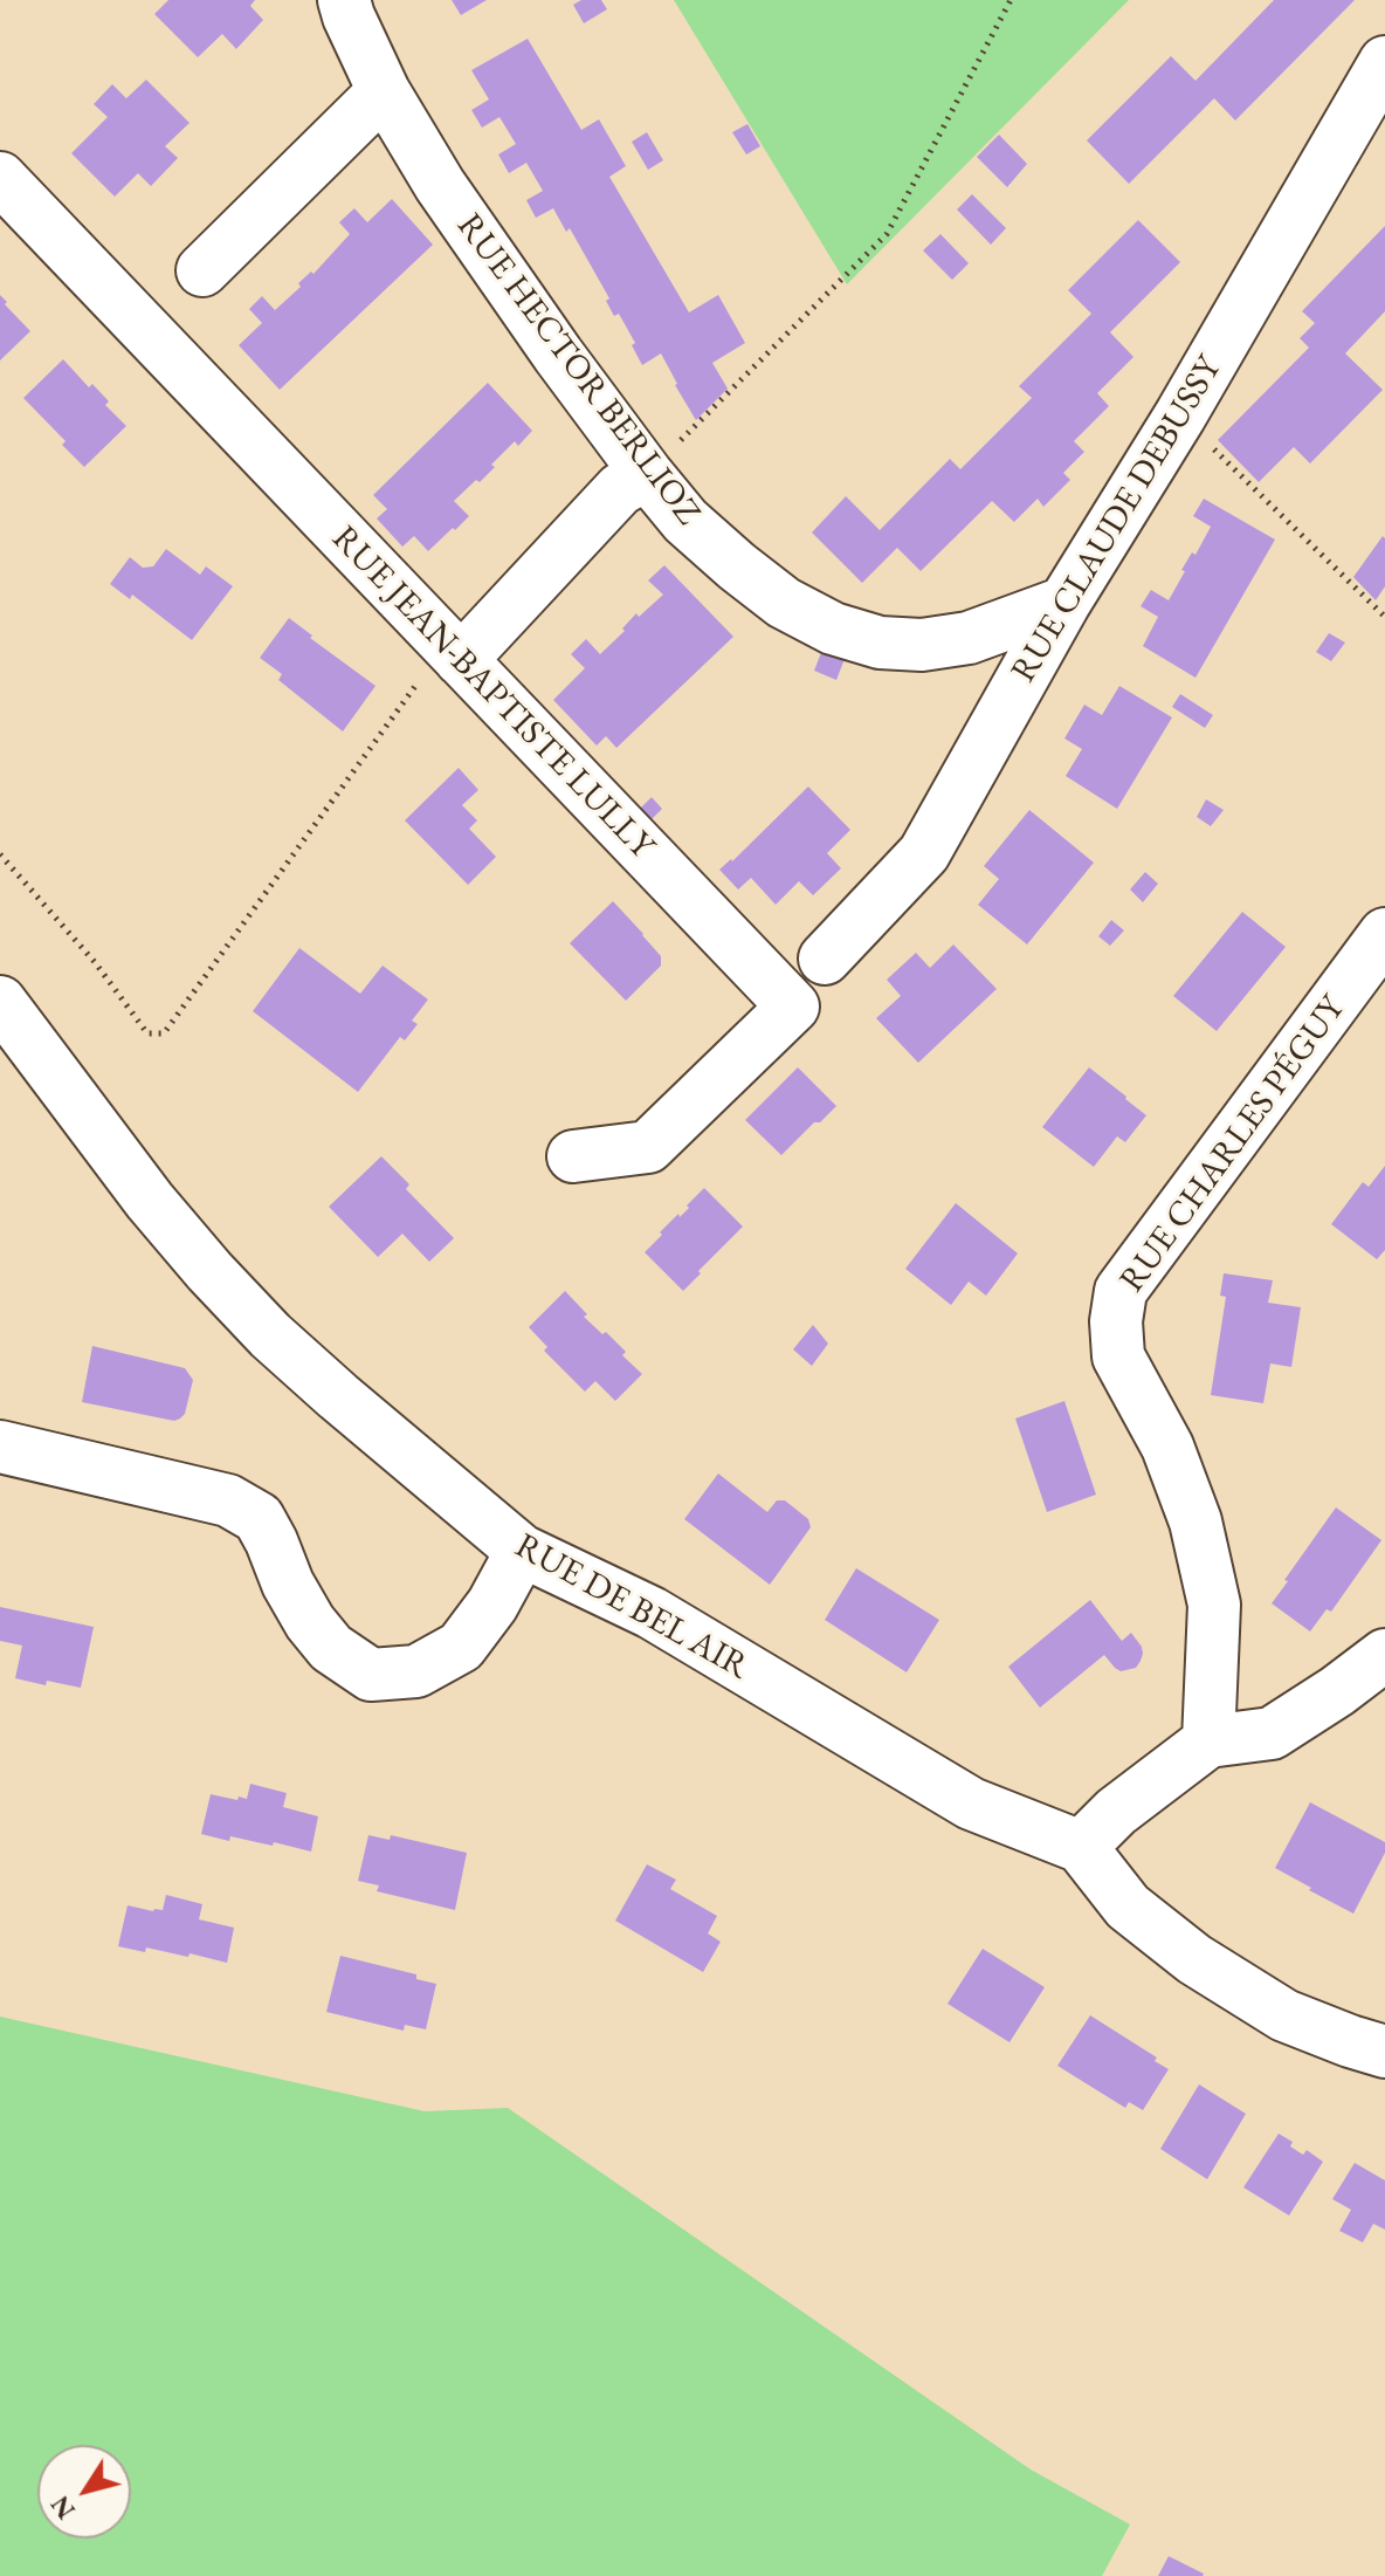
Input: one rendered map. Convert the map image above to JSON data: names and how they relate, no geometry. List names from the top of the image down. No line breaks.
{"streets":{"street":["RUE HECTOR BERLIOZ","RUE CLAUDE DEBUSSY","RUE JEAN-BAPTISTE LULLY","RUE CHARLES PÉGUY","RUE DE BEL AIR"]},"crossings":[["RUE HECTOR BERLIOZ","RUE CLAUDE DEBUSSY"]],"north":"bottom left"}
